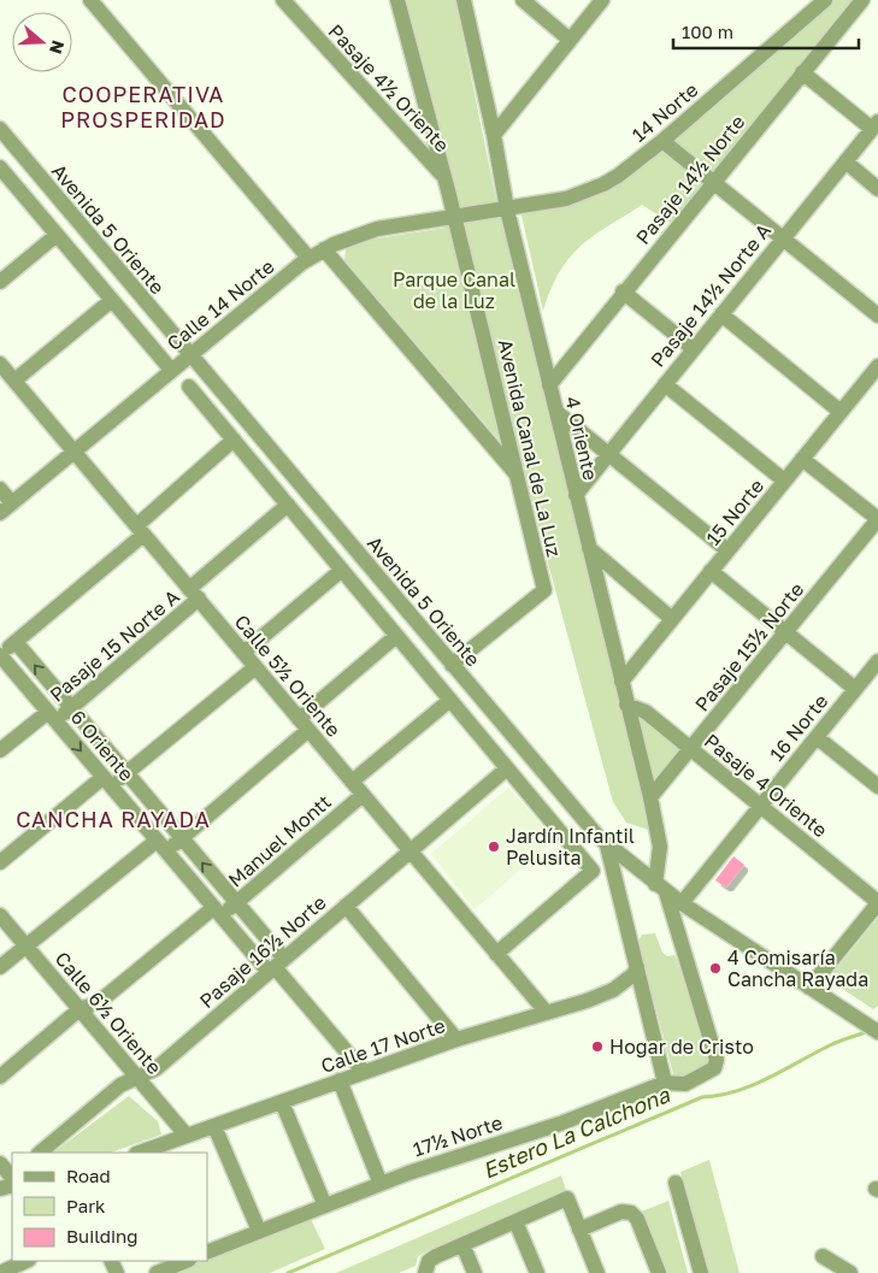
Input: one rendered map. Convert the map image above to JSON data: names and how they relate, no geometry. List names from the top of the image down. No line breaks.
{"streets":{"street":["Pasaje 4½ Oriente","14 Norte","Pasaje 14½ Norte","Avenida 5 Oriente","Pasaje 14½ Norte A","Calle 14 Norte","4 Oriente","Avenida Canal de La Luz","15 Norte","Pasaje 15 Norte A","Pasaje 15½ Norte","Calle 5½ Oriente","16 Norte","6 Oriente","Pasaje 4 Oriente","Manuel Montt","Pasaje 16½ Norte","Calle 6½ Oriente","Calle 17 Norte","17½ Norte"]},"crossings":[["Pasaje 4½ Oriente","Avenida Canal de La Luz"],["14 Norte","Calle 14 Norte"],["14 Norte","4 Oriente"],["Pasaje 14½ Norte","4 Oriente"],["Avenida 5 Oriente","Calle 14 Norte"],["Avenida 5 Oriente","4 Oriente"],["Avenida 5 Oriente","Avenida Canal de La Luz"],["Avenida 5 Oriente","16 Norte"],["Avenida 5 Oriente","17½ Norte"],["Pasaje 14½ Norte A","4 Oriente"],["Calle 14 Norte","4 Oriente"],["Calle 14 Norte","Avenida Canal de La Luz"],["Calle 14 Norte","Calle 5½ Oriente"],["4 Oriente","15 Norte"],["4 Oriente","Pasaje 15½ Norte"],["4 Oriente","Pasaje 4 Oriente"],["4 Oriente","17½ Norte"],["Pasaje 15 Norte A","Calle 5½ Oriente"],["Pasaje 15 Norte A","6 Oriente"],["Pasaje 15½ Norte","Pasaje 4 Oriente"],["Calle 5½ Oriente","Manuel Montt"],["Calle 5½ Oriente","Pasaje 16½ Norte"],["Calle 5½ Oriente","Calle 17 Norte"],["16 Norte","Pasaje 4 Oriente"],["6 Oriente","Manuel Montt"],["6 Oriente","Pasaje 16½ Norte"],["6 Oriente","Calle 17 Norte"],["Manuel Montt","Calle 6½ Oriente"],["Pasaje 16½ Norte","Calle 6½ Oriente"],["Calle 6½ Oriente","Calle 17 Norte"]],"districts":["COOPERATIVA PROSPERIDAD","CANCHA RAYADA"],"water":["Estero La Calchona"],"parks":["Parque Canal de la Luz"],"places":["Jardín Infantil Pelusita","4 Comisaría Cancha Rayada","Hogar de Cristo"],"legend":["Road","Park","Building"],"scale_bar":"100 m","north":"right"}
